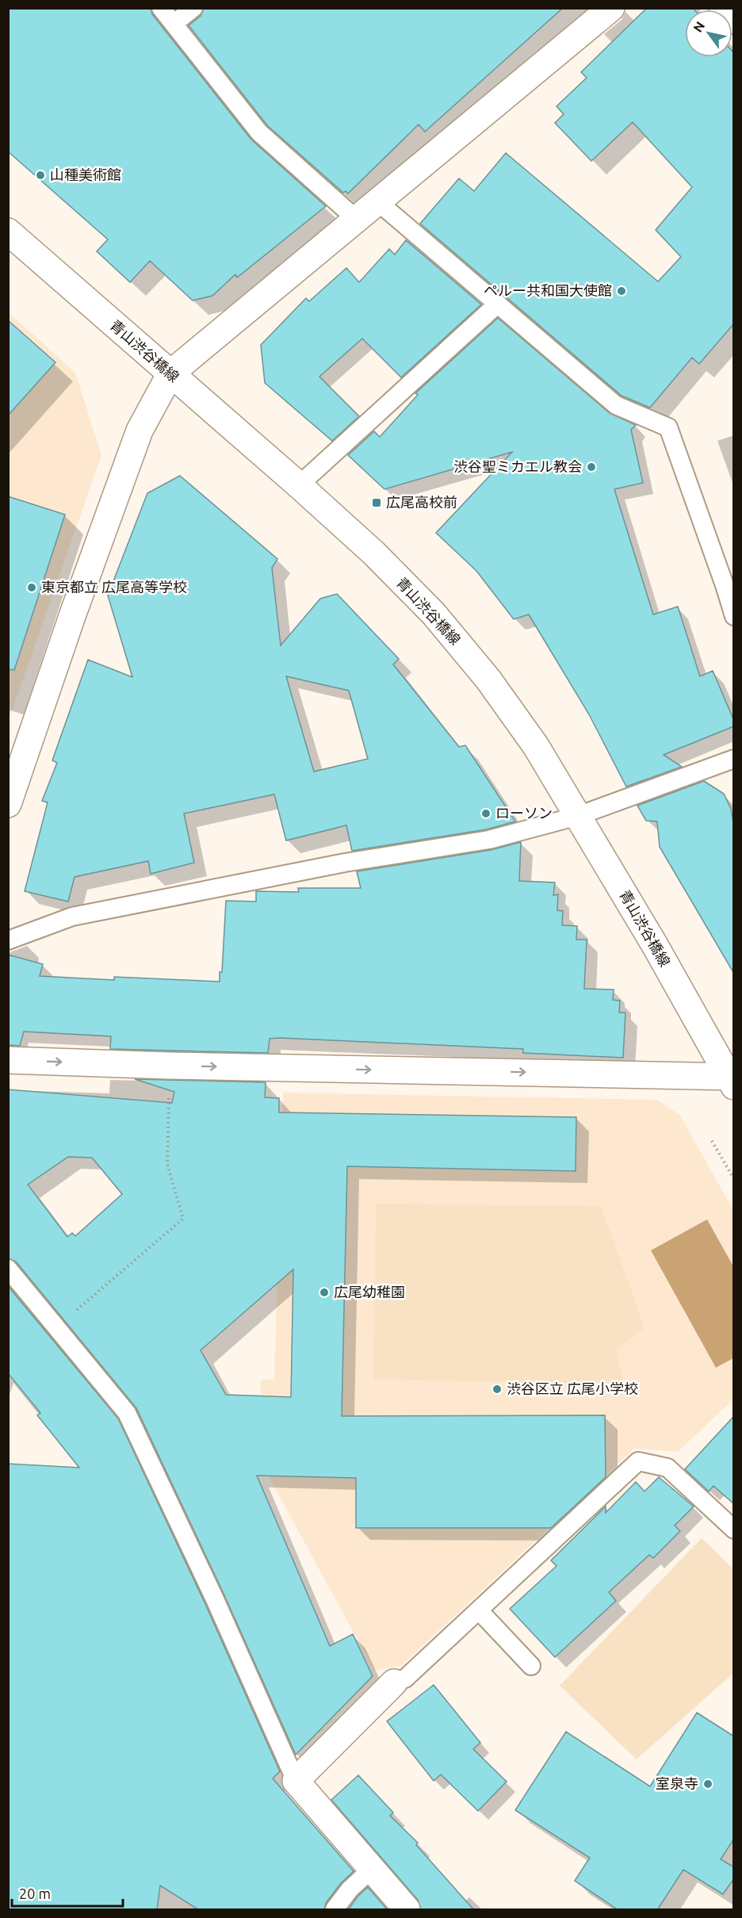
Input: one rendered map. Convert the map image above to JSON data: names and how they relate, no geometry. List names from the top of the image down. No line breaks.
{"streets":{"street":["青山渋谷橋線"]},"places":{"other":["山種美術館","ペルー共和国大使館","渋谷聖ミカエル教会","東京都立 広尾高等学校","ローソン","広尾幼稚園","渋谷区立 広尾小学校","室泉寺"],"transit":["広尾高校前"]},"scale_bar":"20 m","north":"top left"}
